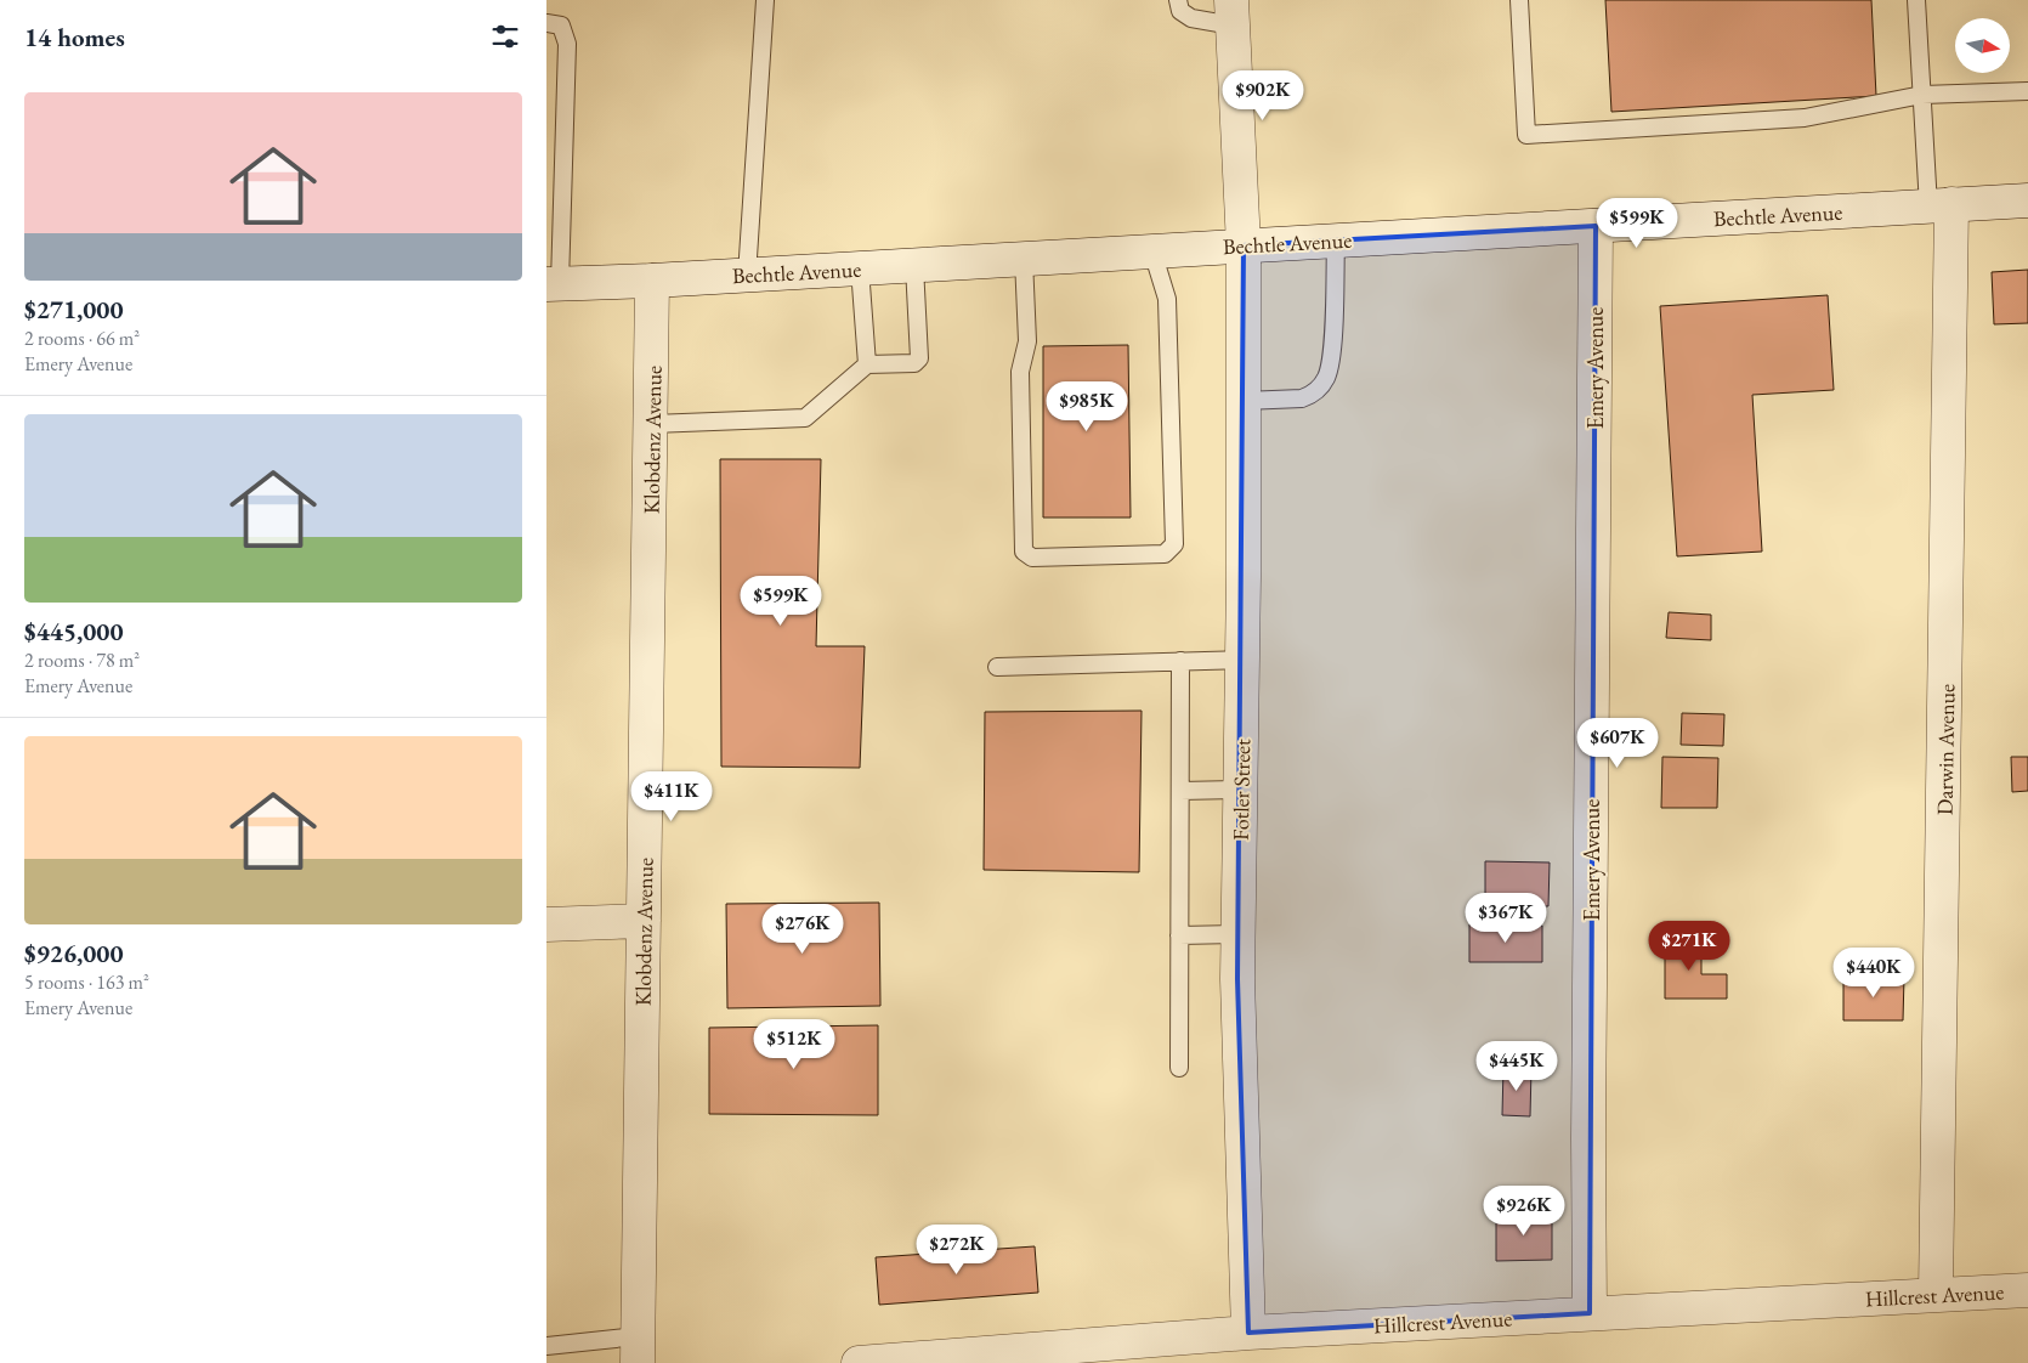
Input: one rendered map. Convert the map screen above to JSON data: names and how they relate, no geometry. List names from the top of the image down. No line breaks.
{"streets":{"street":["Bechtle Avenue","Emery Avenue","Klobdenz Avenue","Darwin Avenue","Fotler Street","Hillcrest Avenue"]},"crossings":[["Bechtle Avenue","Emery Avenue"],["Bechtle Avenue","Klobdenz Avenue"],["Bechtle Avenue","Darwin Avenue"],["Bechtle Avenue","Fotler Street"],["Emery Avenue","Hillcrest Avenue"],["Darwin Avenue","Hillcrest Avenue"],["Fotler Street","Hillcrest Avenue"]],"north":"right","page":{"heading":"14 homes","price":["$902K","$599K","$985K","$599K","$607K","$411K","$367K","$276K","$271K","$440K","$512K","$445K","$926K","$272K"],"list":[{"name":"$271,000","note":"2 rooms · 66 m² · Emery Avenue"},{"name":"$445,000","note":"2 rooms · 78 m² · Emery Avenue"},{"name":"$926,000","note":"5 rooms · 163 m² · Emery Avenue"}]}}
